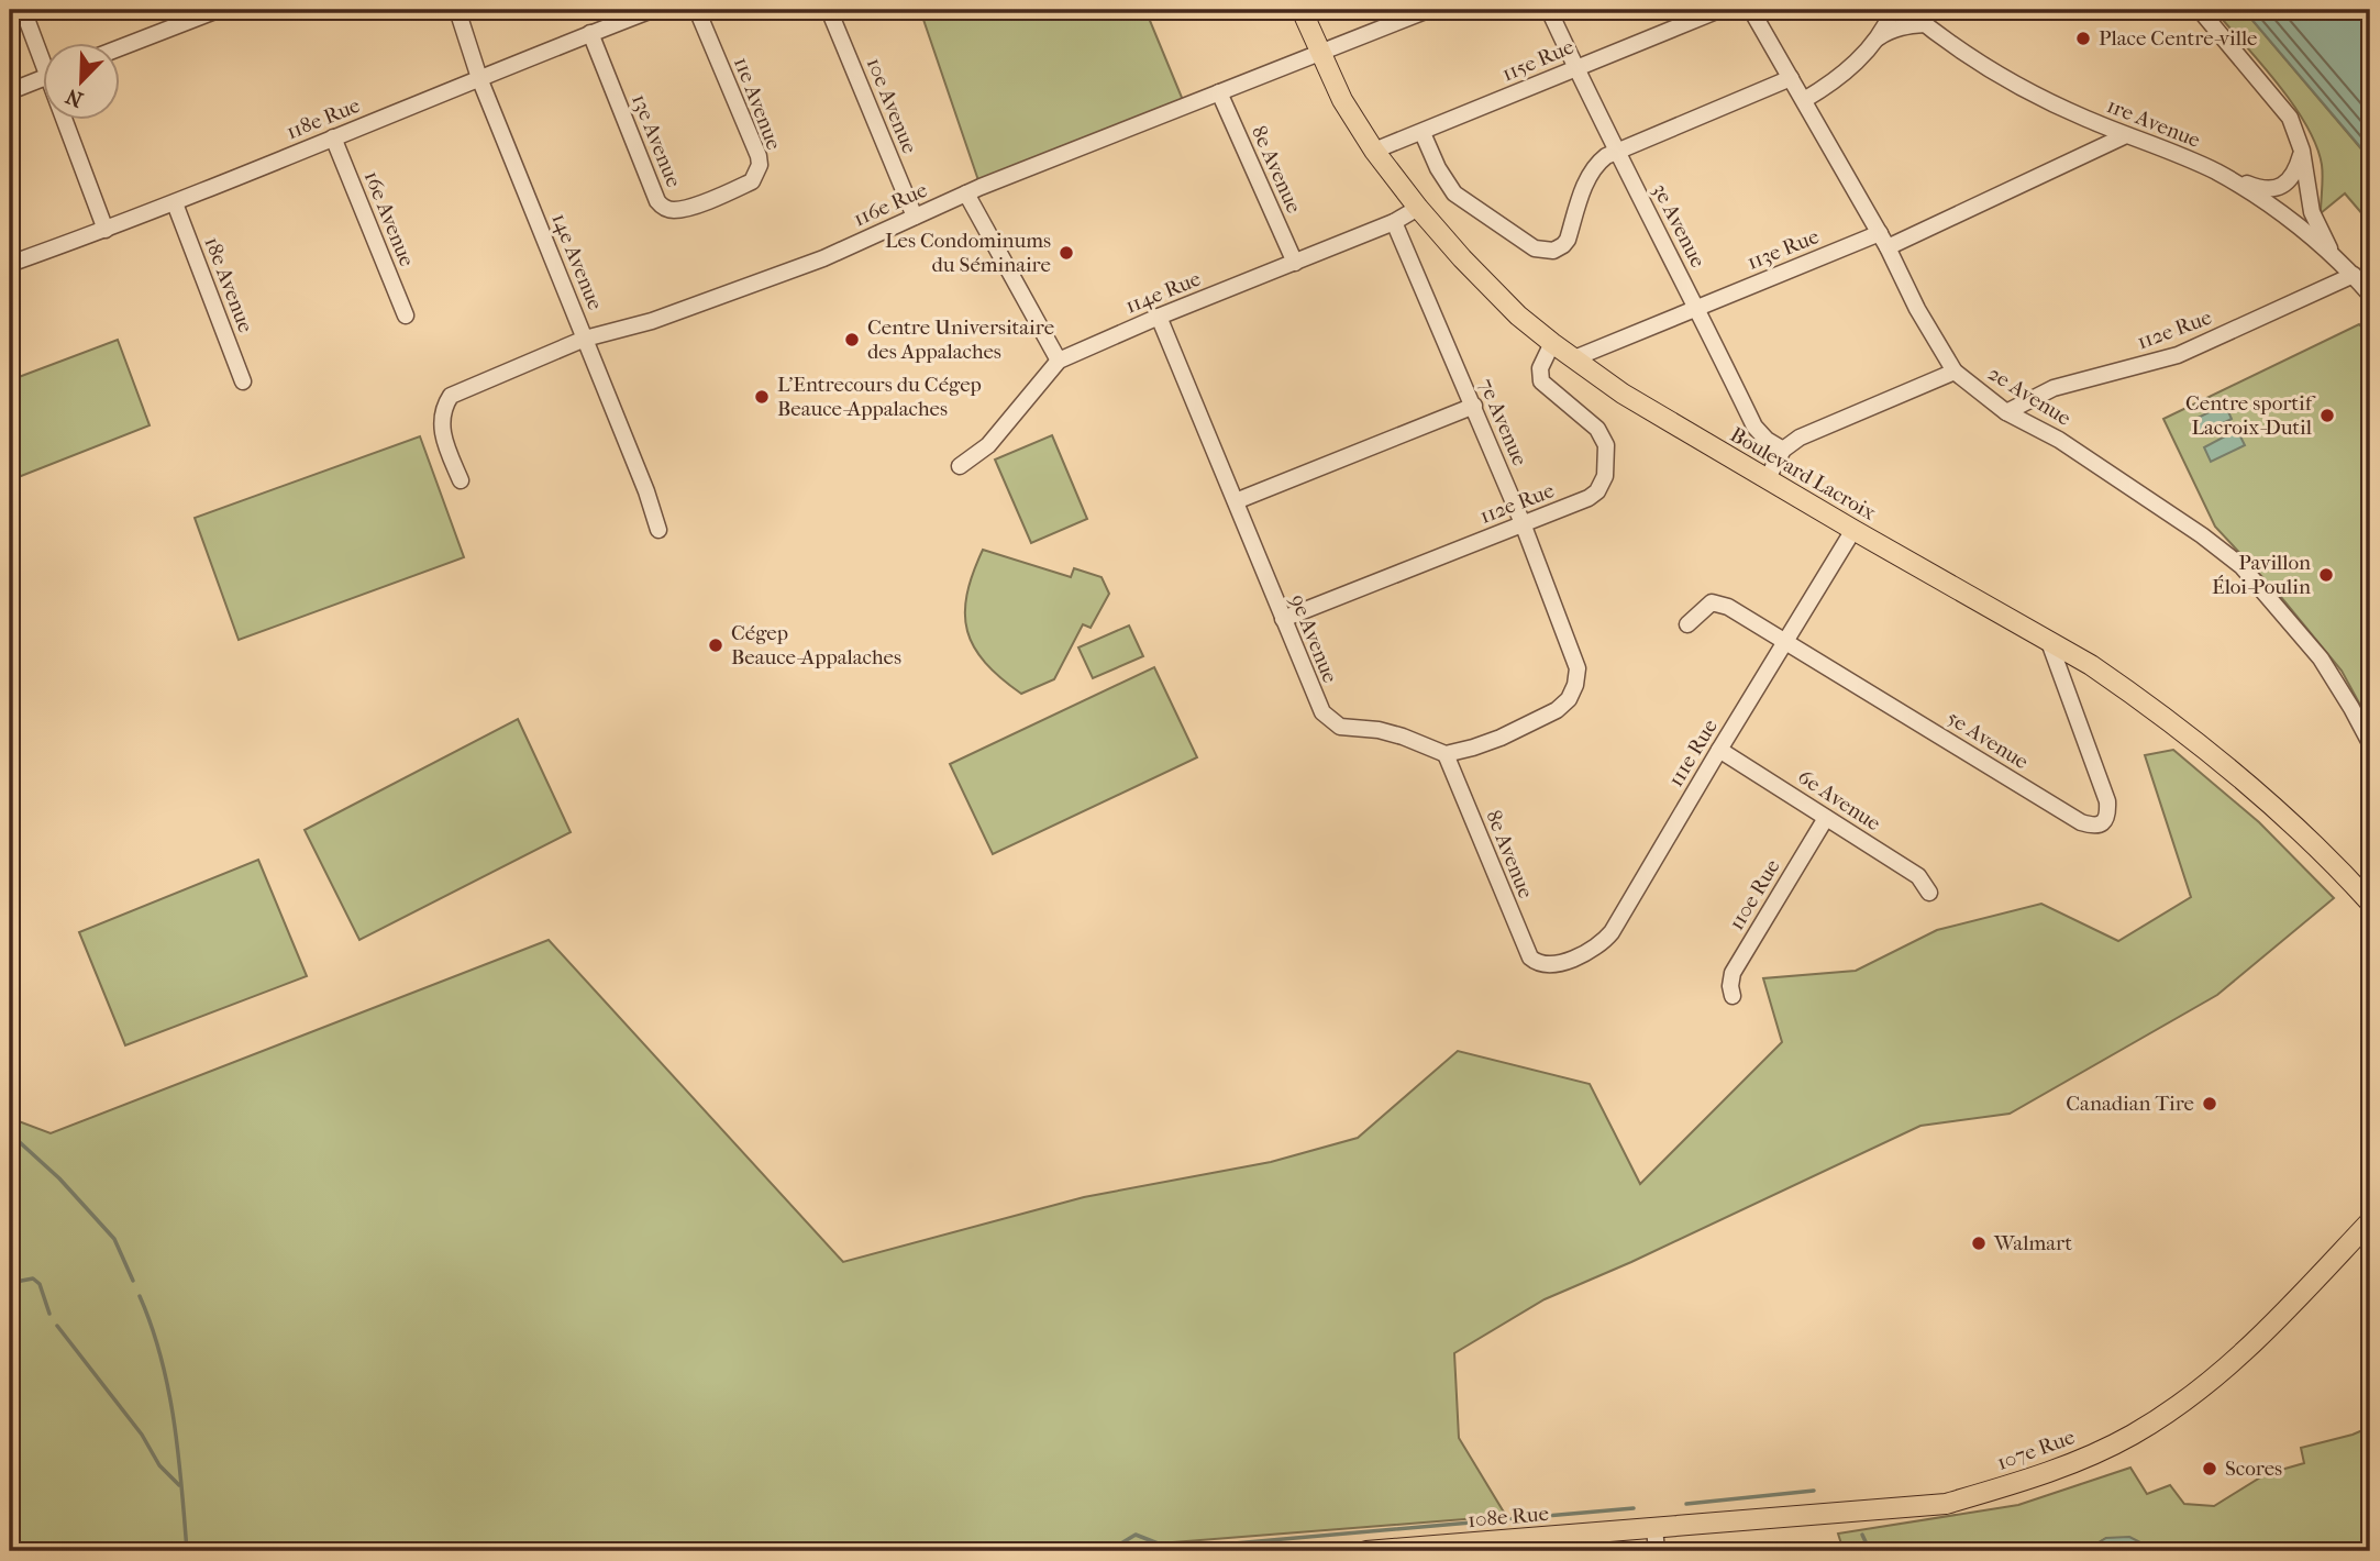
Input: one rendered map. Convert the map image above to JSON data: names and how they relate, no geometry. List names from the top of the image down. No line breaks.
{"streets":{"main road":["Boulevard Lacroix","107e Rue","108e Rue"],"street":["115e Rue","11e Avenue","10e Avenue","118e Rue","1re Avenue","13e Avenue","8e Avenue","116e Rue","16e Avenue","3e Avenue","113e Rue","14e Avenue","18e Avenue","114e Rue","112e Rue","2e Avenue","7e Avenue","9e Avenue","5e Avenue","111e Rue","6e Avenue","110e Rue"]},"crossings":[["115e Rue","3e Avenue"],["115e Rue","Boulevard Lacroix"],["11e Avenue","13e Avenue"],["10e Avenue","116e Rue"],["118e Rue","13e Avenue"],["118e Rue","16e Avenue"],["118e Rue","14e Avenue"],["118e Rue","18e Avenue"],["1re Avenue","113e Rue"],["1re Avenue","112e Rue"],["8e Avenue","116e Rue"],["8e Avenue","114e Rue"],["8e Avenue","7e Avenue"],["8e Avenue","9e Avenue"],["8e Avenue","111e Rue"],["116e Rue","14e Avenue"],["116e Rue","Boulevard Lacroix"],["3e Avenue","113e Rue"],["113e Rue","2e Avenue"],["113e Rue","Boulevard Lacroix"],["114e Rue","7e Avenue"],["114e Rue","Boulevard Lacroix"],["114e Rue","9e Avenue"],["112e Rue","2e Avenue"],["112e Rue","7e Avenue"],["112e Rue","Boulevard Lacroix"],["112e Rue","9e Avenue"],["7e Avenue","9e Avenue"],["Boulevard Lacroix","5e Avenue"],["Boulevard Lacroix","111e Rue"],["5e Avenue","111e Rue"],["111e Rue","6e Avenue"],["6e Avenue","110e Rue"],["107e Rue","108e Rue"]],"places":["Place Centre-ville","Les Condominums du Séminaire","Centre Universitaire des Appalaches","L'Entrecours du Cégep Beauce-Appalaches","Centre sportif Lacroix-Dutil","Pavillon Éloi-Poulin","Cégep Beauce-Appalaches","Canadian Tire","Walmart","Scores"],"north":"bottom left"}
